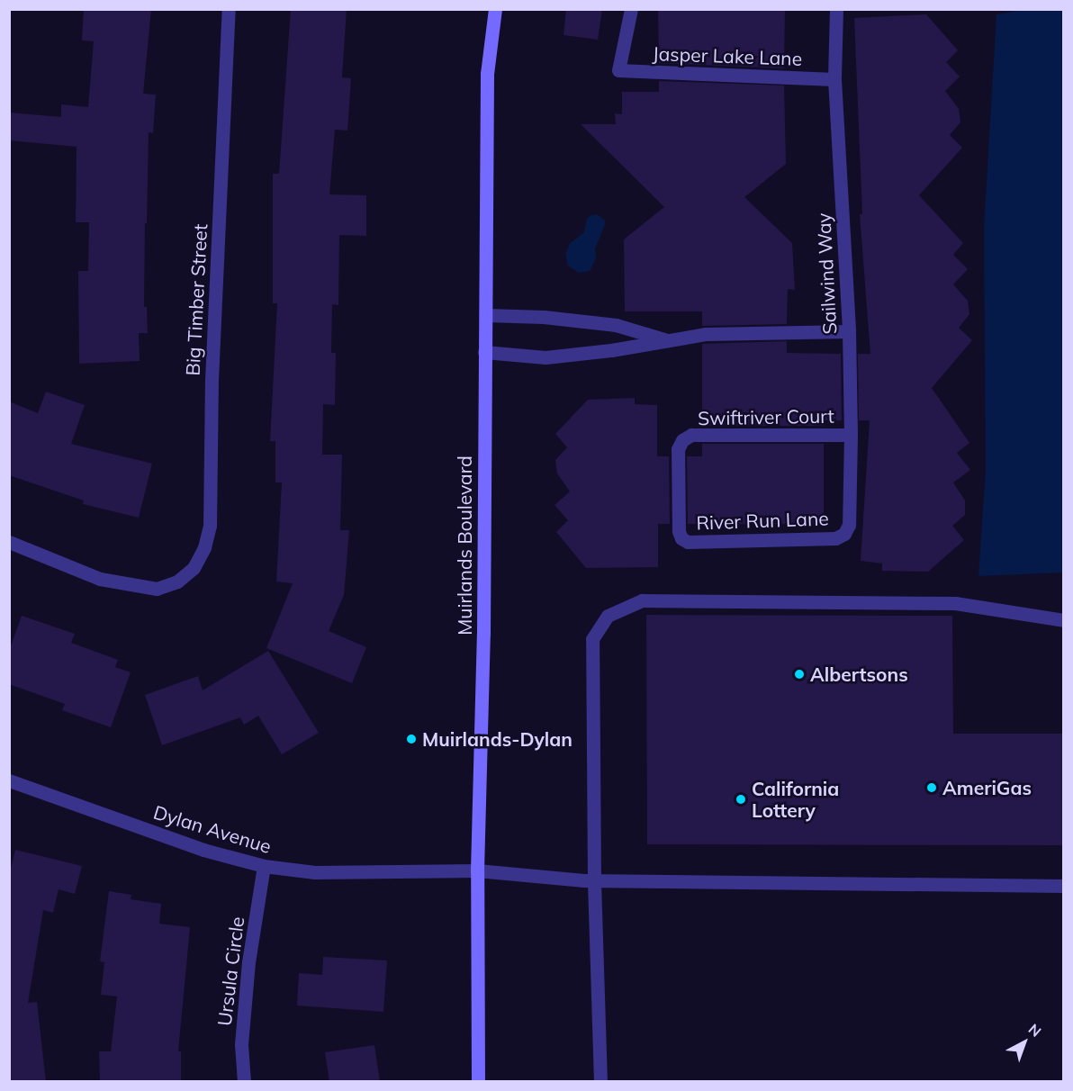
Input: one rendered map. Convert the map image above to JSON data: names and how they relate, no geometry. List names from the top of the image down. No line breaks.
{"streets":{"main road":["Muirlands Boulevard"],"street":["Jasper Lake Lane","Sailwind Way","Big Timber Street","Swiftriver Court","River Run Lane","Dylan Avenue","Ursula Circle"]},"crossings":[["Jasper Lake Lane","Sailwind Way"],["Sailwind Way","Swiftriver Court"],["Sailwind Way","River Run Lane"],["Swiftriver Court","River Run Lane"],["Muirlands Boulevard","Dylan Avenue"],["Dylan Avenue","Ursula Circle"]],"places":["Albertsons","Muirlands-Dylan","AmeriGas","California Lottery"],"north":"top right"}
